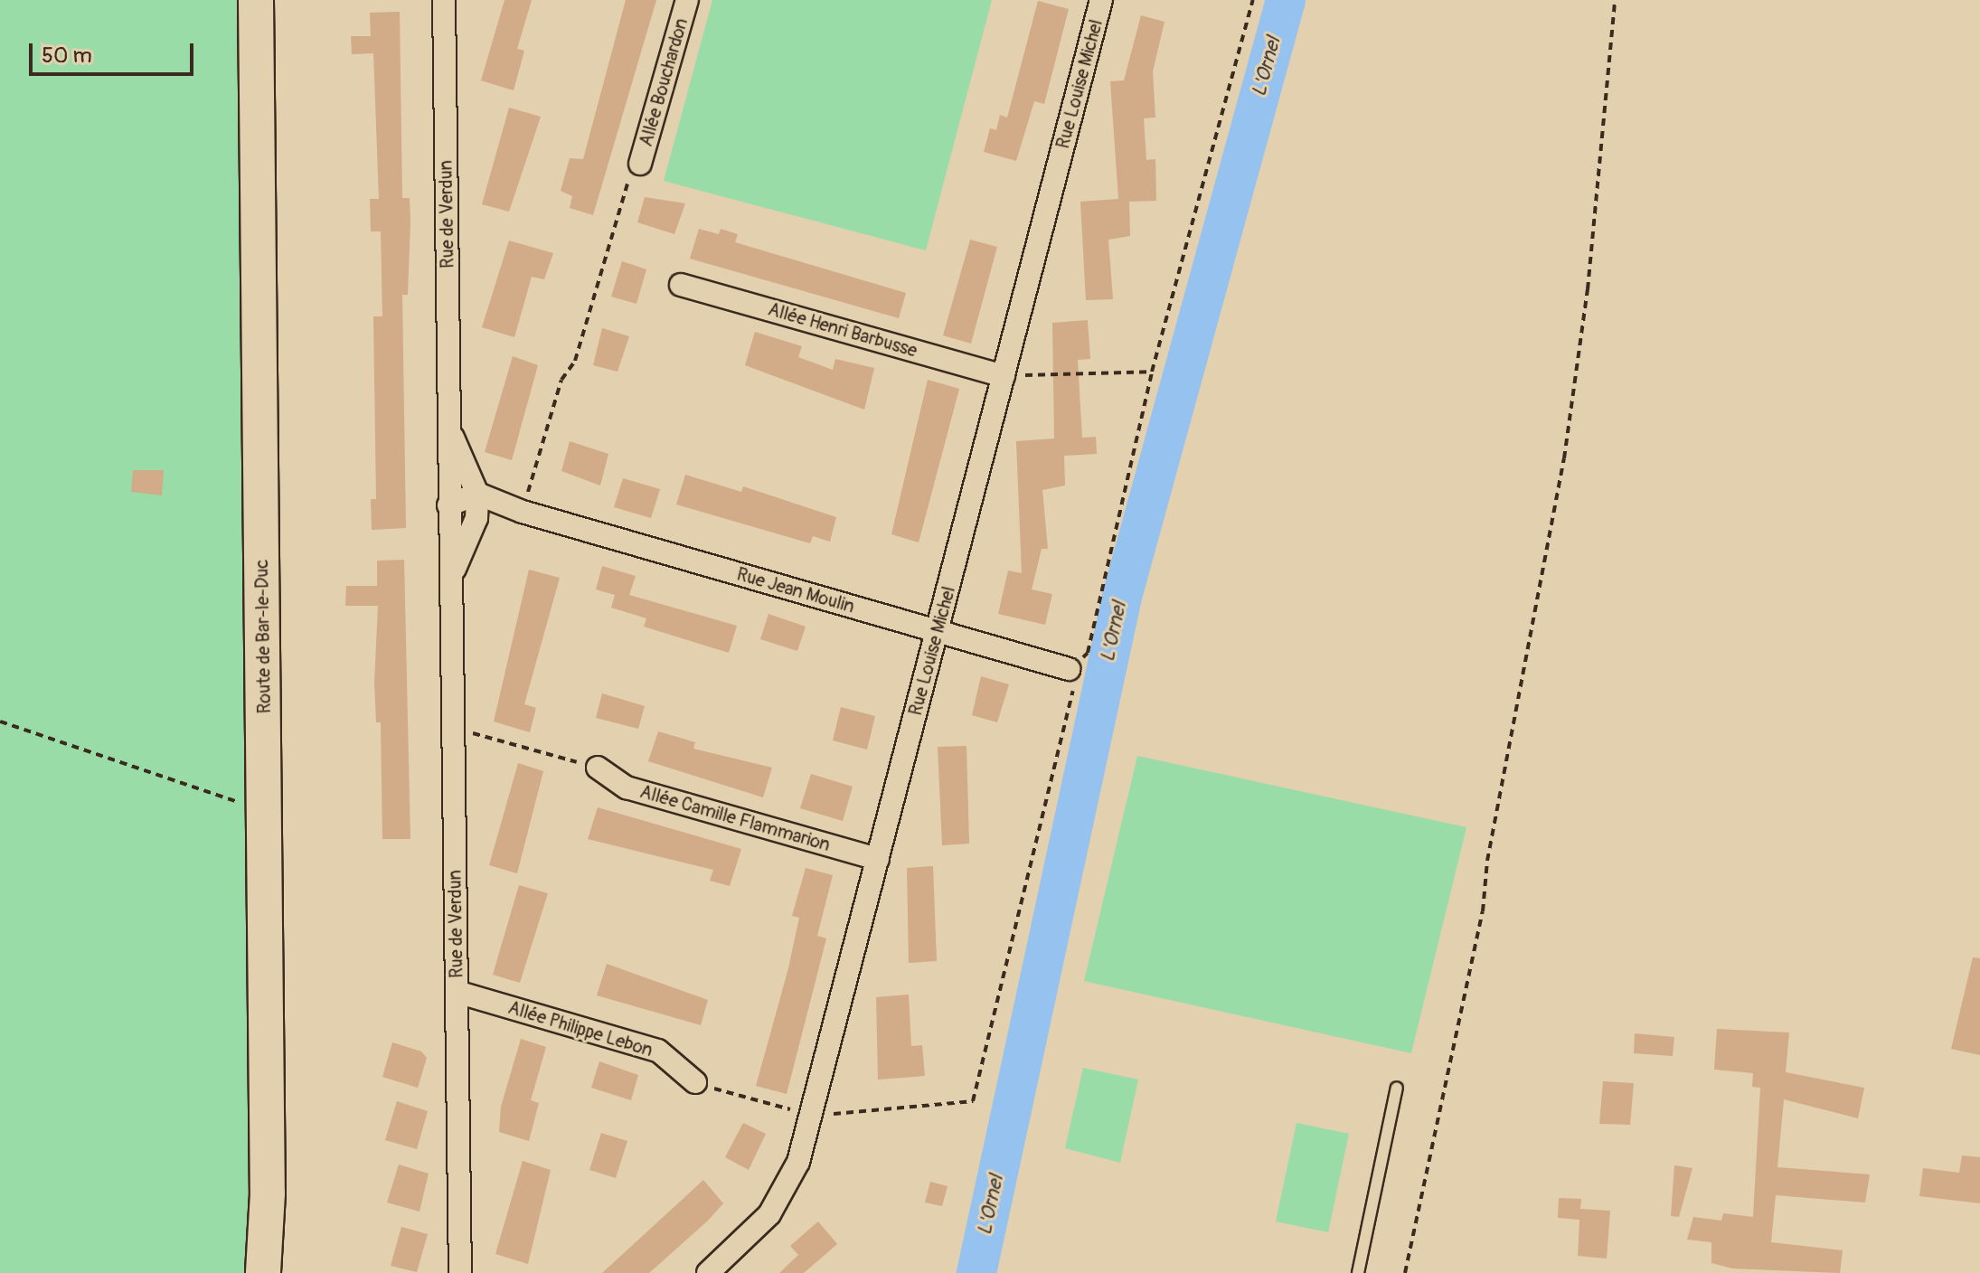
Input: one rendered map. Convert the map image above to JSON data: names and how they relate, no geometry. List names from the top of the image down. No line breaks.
{"streets":{"main road":["Route de Bar-le-Duc"],"street":["Allée Bouchardon","Rue Louise Michel","Rue de Verdun","Allée Henri Barbusse","Rue Jean Moulin","Allée Camille Flammarion","Allée Philippe Lebon"]},"crossings":[["Rue Louise Michel","Allée Henri Barbusse"],["Rue Louise Michel","Rue Jean Moulin"],["Rue Louise Michel","Allée Camille Flammarion"],["Rue de Verdun","Rue Jean Moulin"],["Rue de Verdun","Allée Philippe Lebon"]],"water":["L'Ornel"],"scale_bar":"50 m"}
